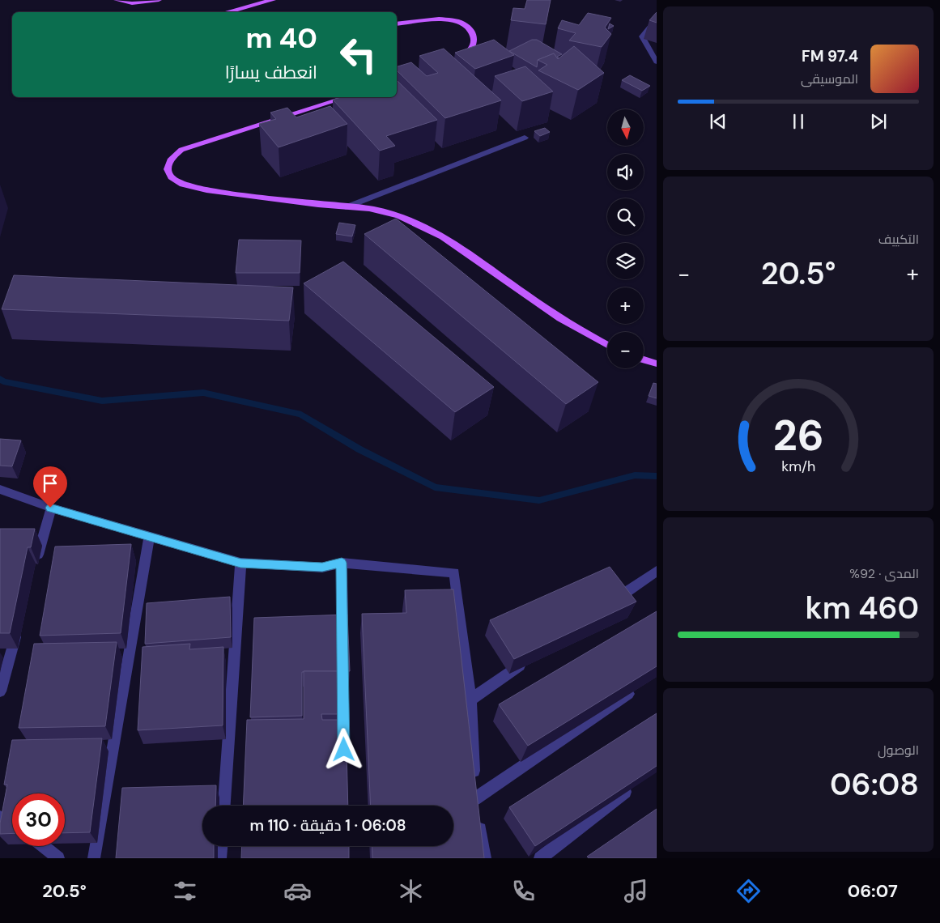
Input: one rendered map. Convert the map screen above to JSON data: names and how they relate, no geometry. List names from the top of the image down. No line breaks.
{"north":"bottom","page":{"turn":["40 m","انعطف يسارًا"],"song":["97.4 FM","الموسيقى"],"map_buttons":["+","−"],"tile":["التكييف",["المدى · 92%","460 km"],["الوصول","06:08"]],"heat":["−","20.5°","+"],"limit":"30","trip":"06:08 · 1 دقيقة · 110 m","tabs":["06:07","20.5°"],"gauge":["26","km/h"]}}
